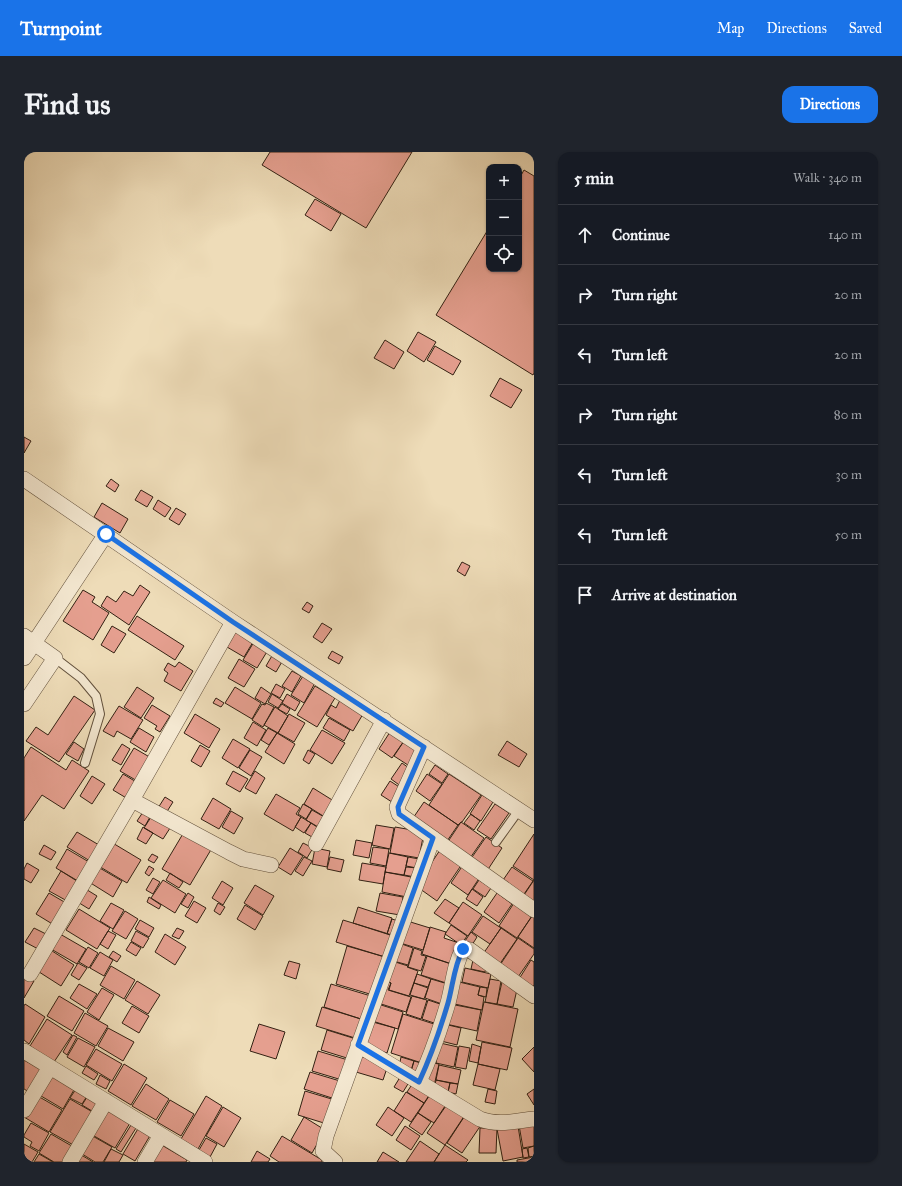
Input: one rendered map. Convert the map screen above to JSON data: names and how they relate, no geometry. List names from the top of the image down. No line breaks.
{"page":{"header":"Turnpoint","nav":["Map","Directions","Saved"],"buttons":"Directions","title":"Find us","heading":["5 min","Walk · 340 m"],"map_buttons":["+","−"],"list":[["Continue","140 m"],["Turn right","20 m"],["Turn left","20 m"],["Turn right","80 m"],["Turn left","30 m"],["Turn left","50 m"],"Arrive at destination"]}}
